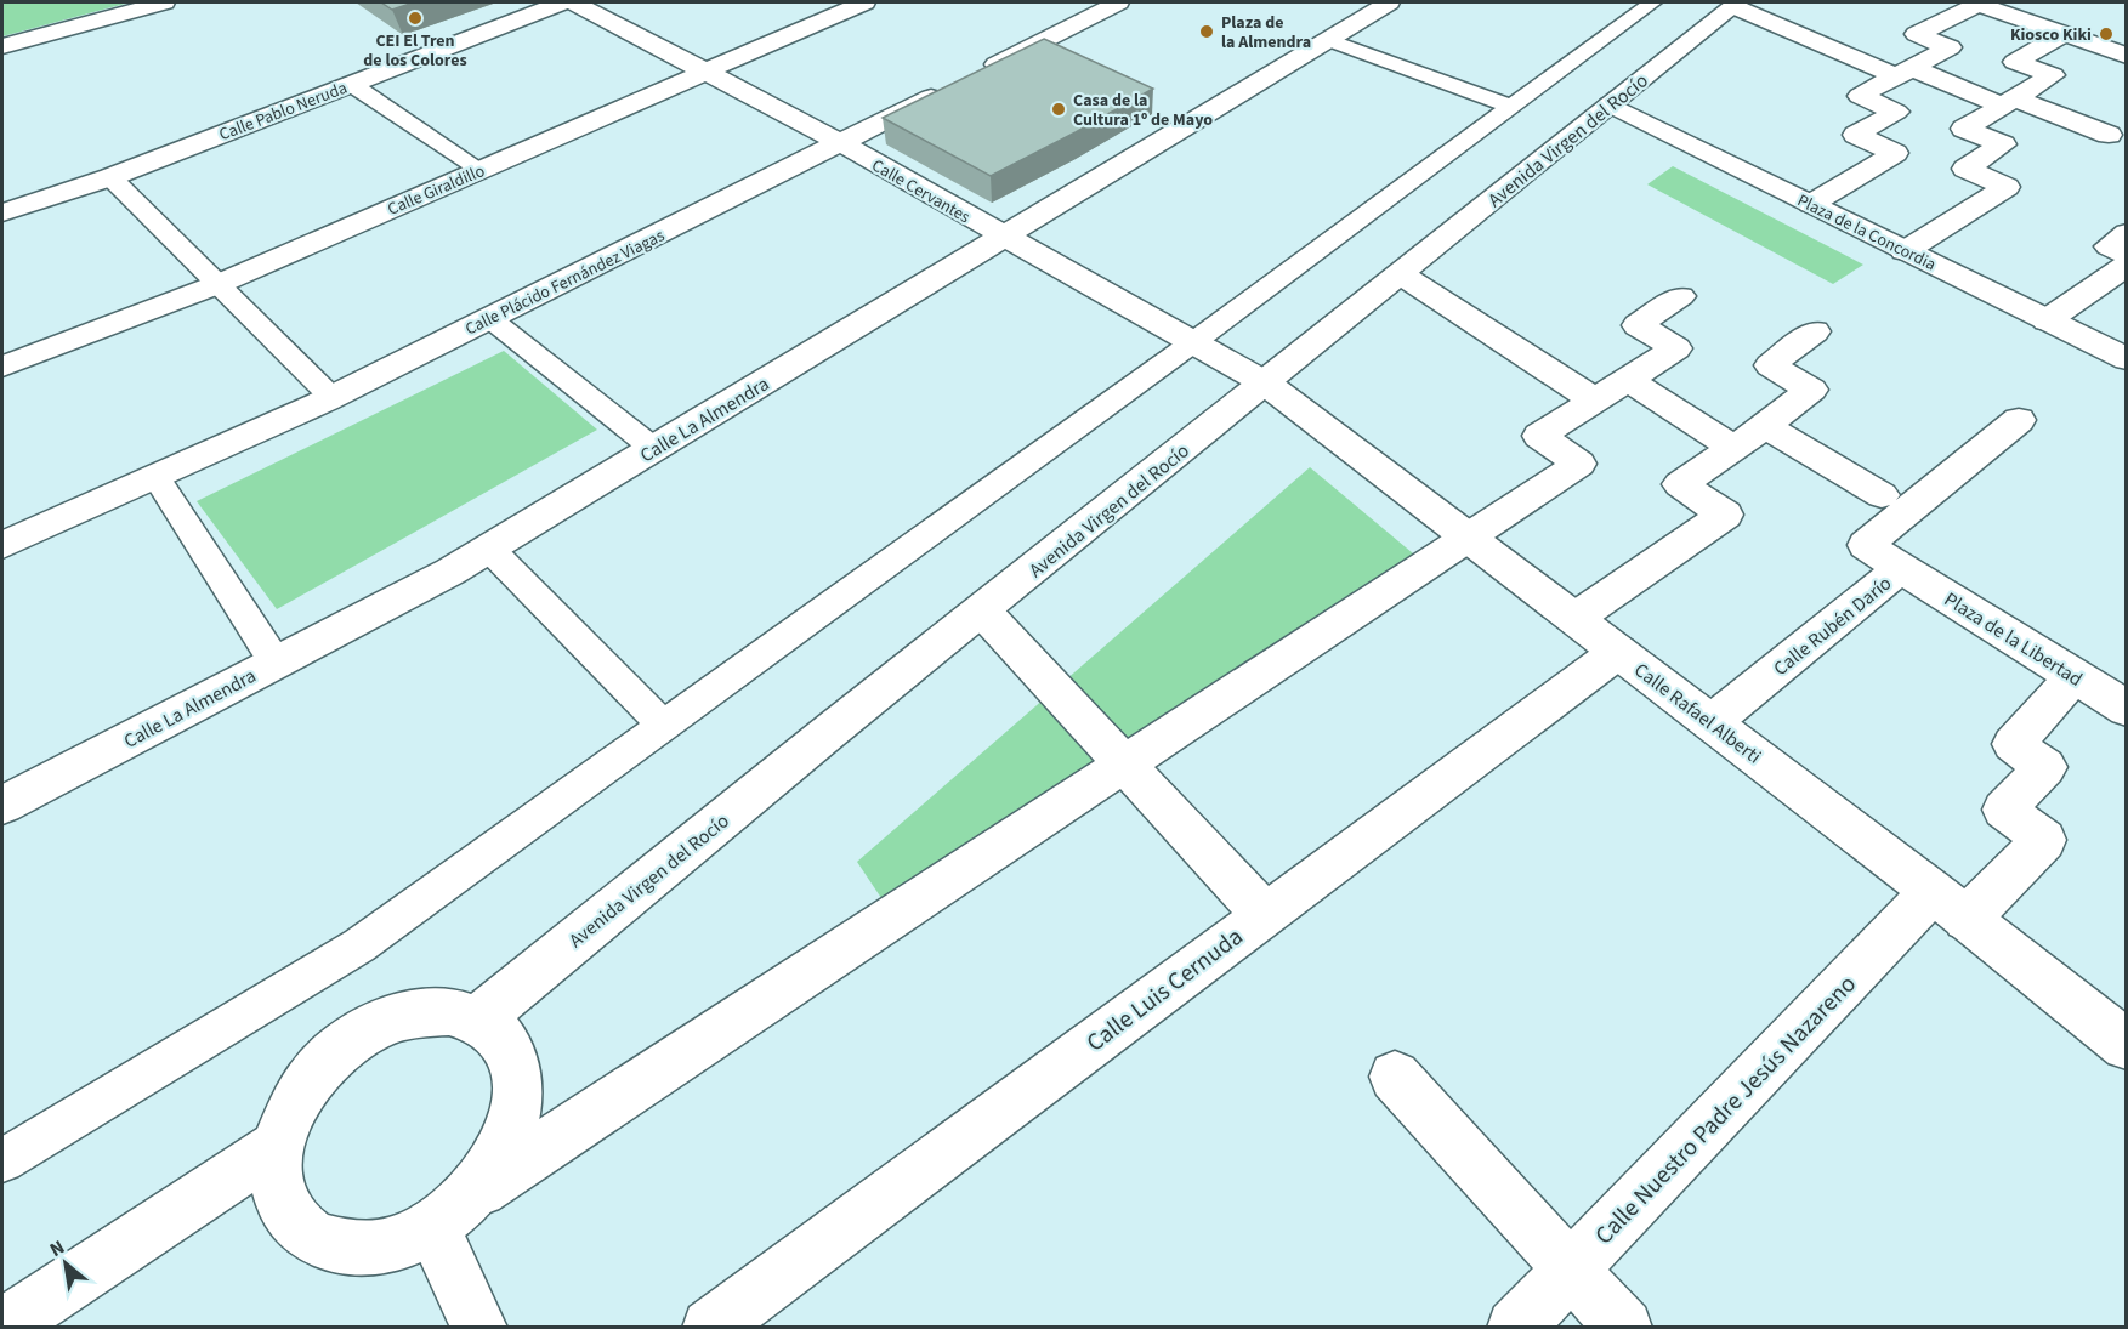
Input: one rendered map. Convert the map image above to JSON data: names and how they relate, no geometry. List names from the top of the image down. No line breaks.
{"streets":{"street":["Calle Pablo Neruda","Avenida Virgen del Rocío","Calle Giraldillo","Calle Cervantes","Plaza de la Concordia","Calle Plácido Fernández Viagas","Calle La Almendra","Calle Rubén Darío","Plaza de la Libertad","Calle Rafael Alberti","Calle Luis Cernuda","Calle Nuestro Padre Jesús Nazareno"]},"crossings":[["Avenida Virgen del Rocío","Calle Cervantes"],["Avenida Virgen del Rocío","Plaza de la Concordia"],["Avenida Virgen del Rocío","Calle Rafael Alberti"],["Calle Giraldillo","Calle Cervantes"],["Calle Cervantes","Calle Plácido Fernández Viagas"],["Calle Cervantes","Calle La Almendra"],["Calle Cervantes","Calle Rafael Alberti"],["Calle Rubén Darío","Plaza de la Libertad"],["Calle Rubén Darío","Calle Rafael Alberti"],["Plaza de la Libertad","Calle Nuestro Padre Jesús Nazareno"],["Calle Rafael Alberti","Calle Luis Cernuda"],["Calle Rafael Alberti","Calle Nuestro Padre Jesús Nazareno"]],"places":["CEI El Tren de los Colores","Plaza de la Almendra","Kiosco Kiki","Casa de la Cultura 1º de Mayo"],"north":"top left"}
